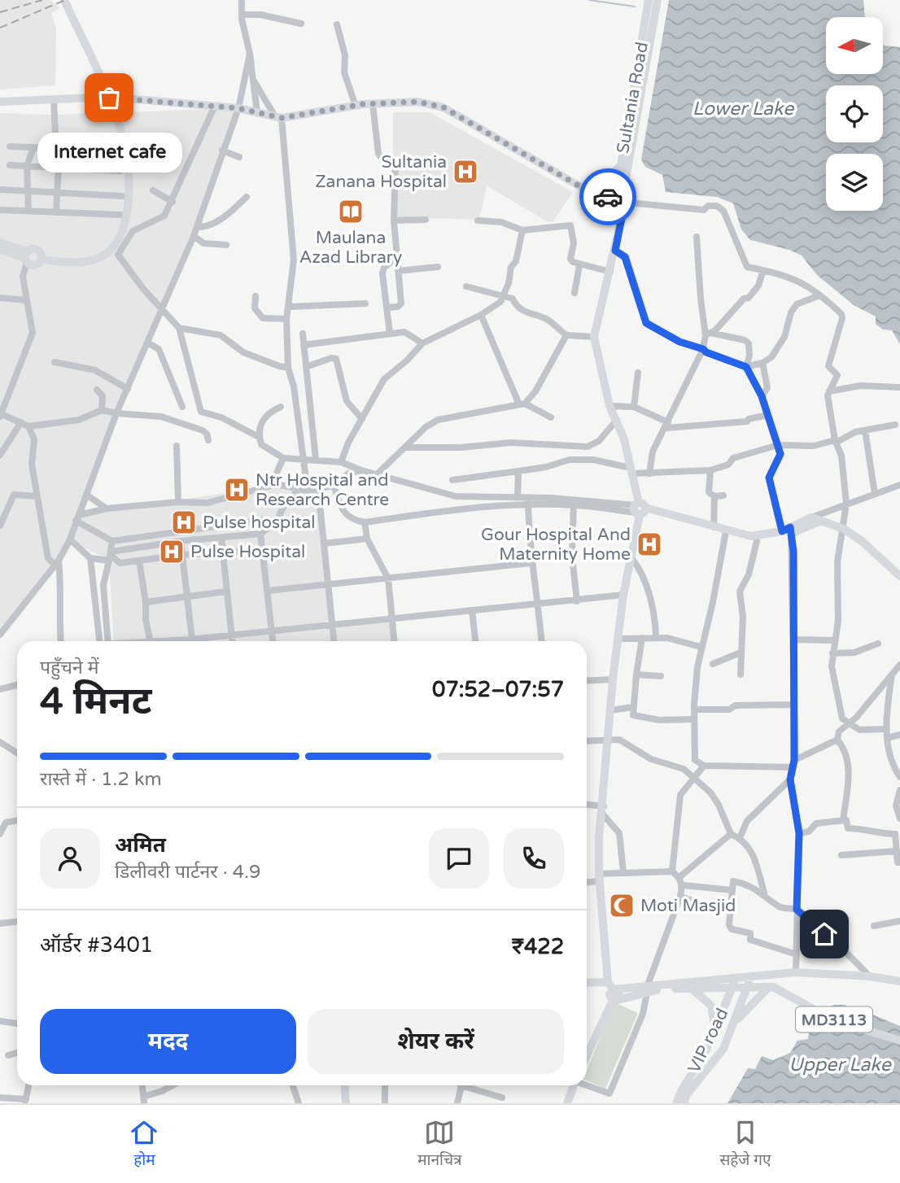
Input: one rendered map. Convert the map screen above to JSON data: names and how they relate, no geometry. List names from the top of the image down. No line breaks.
{"streets":{"main road":["Sultania Road","MD3113","VIP road"]},"water":["Lower Lake","Upper Lake"],"places":{"other":["Internet cafe"],"hospital":["Sultania Zanana Hospital","Ntr Hospital and Research Centre","Pulse hospital","Gour Hospital And Maternity Home","Pulse Hospital"],"library":["Maulana Azad Library"],"mosque":["Moti Masjid"]},"north":"left","page":{"bubble":"Internet cafe","heading":["4 मिनट","पहुँचने में","07:52–07:57"],"panel":["अमित","डिलीवरी पार्टनर · 4.9","ऑर्डर #3401","₹422"],"bar":"रास्ते में · 1.2 km","buttons":["मदद","शेयर करें"],"tabs":["होम","मानचित्र","सहेजे गए"]}}
